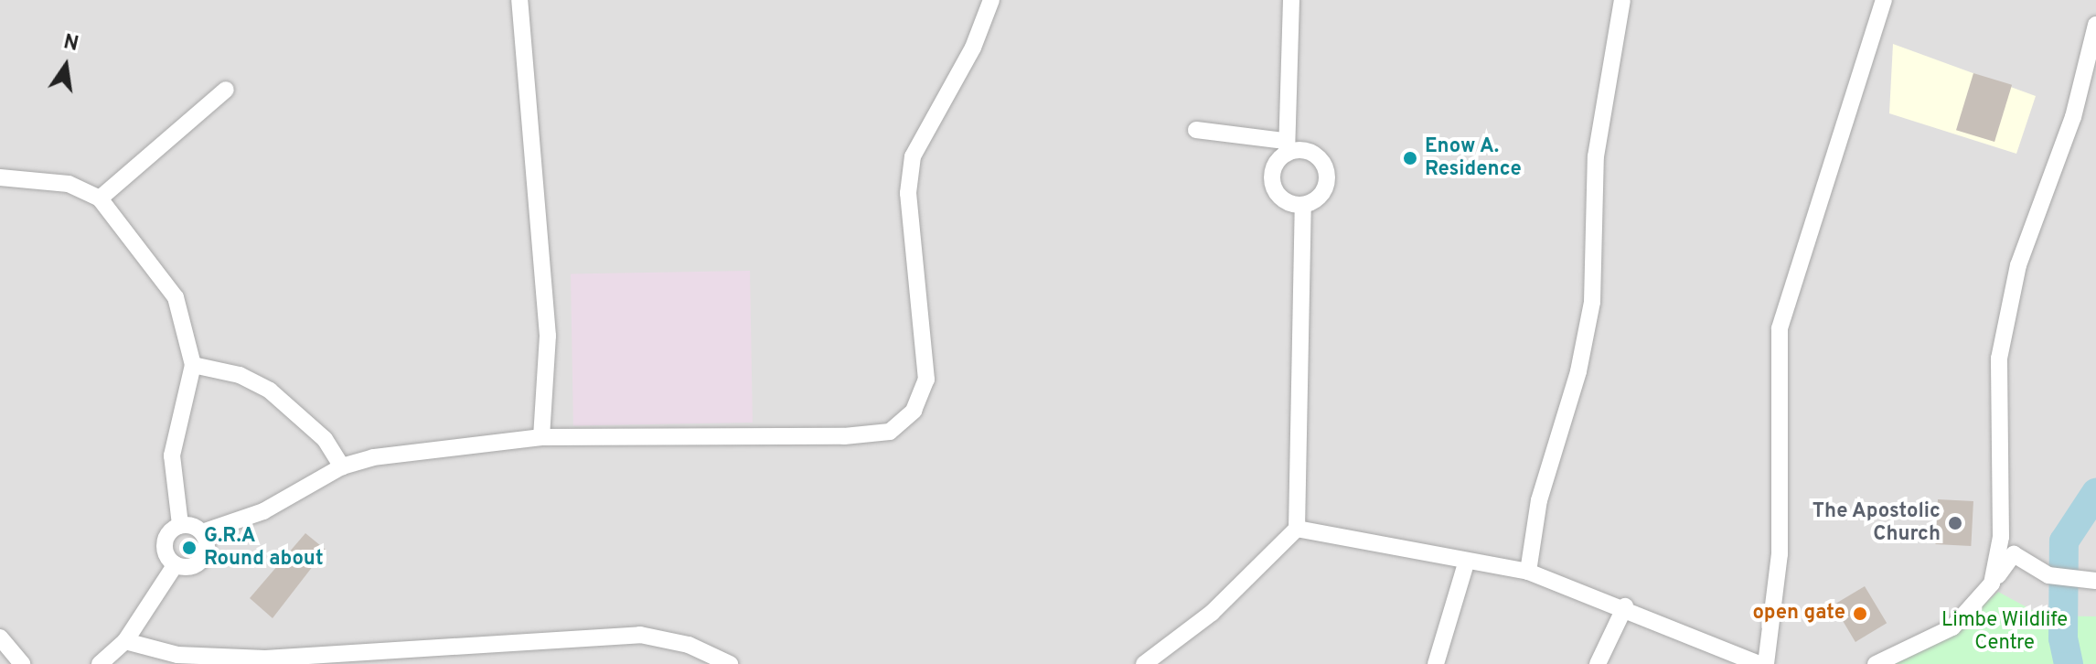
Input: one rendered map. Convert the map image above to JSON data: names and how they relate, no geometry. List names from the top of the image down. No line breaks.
{"parks":["Limbe Wildlife Centre"],"places":["Enow A. Residence","The Apostolic Church","G.R.A Round about","open gate"],"north":"top"}
